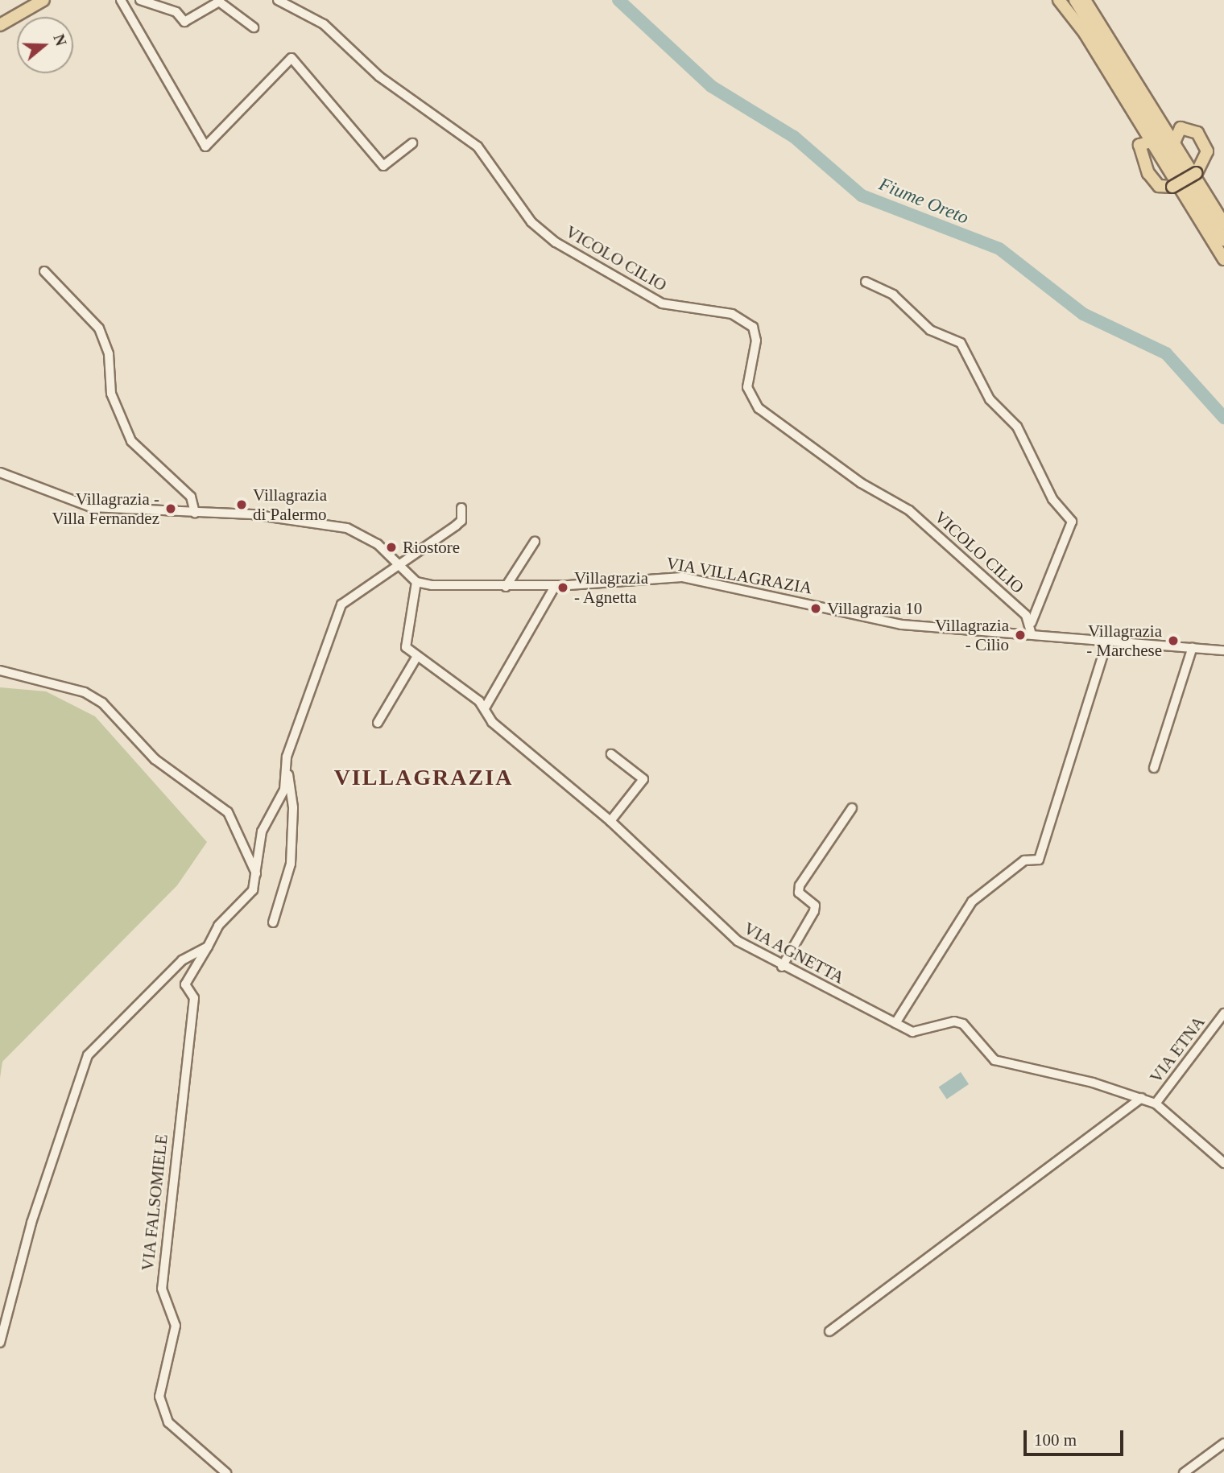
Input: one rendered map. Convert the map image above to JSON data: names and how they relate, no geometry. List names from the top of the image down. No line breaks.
{"streets":{"street":["VICOLO CILIO","VIA VILLAGRAZIA","VIA AGNETTA","VIA ETNA","VIA FALSOMIELE"]},"crossings":[["VICOLO CILIO","VIA VILLAGRAZIA"],["VIA AGNETTA","VIA ETNA"]],"districts":["VILLAGRAZIA"],"water":["Fiume Oreto"],"places":["Villagrazia di Palermo","Villagrazia - Villa Fernandez","Riostore","Villagrazia - Agnetta","Villagrazia 10","Villagrazia - Cilio","Villagrazia - Marchese"],"scale_bar":"100 m","north":"right"}
